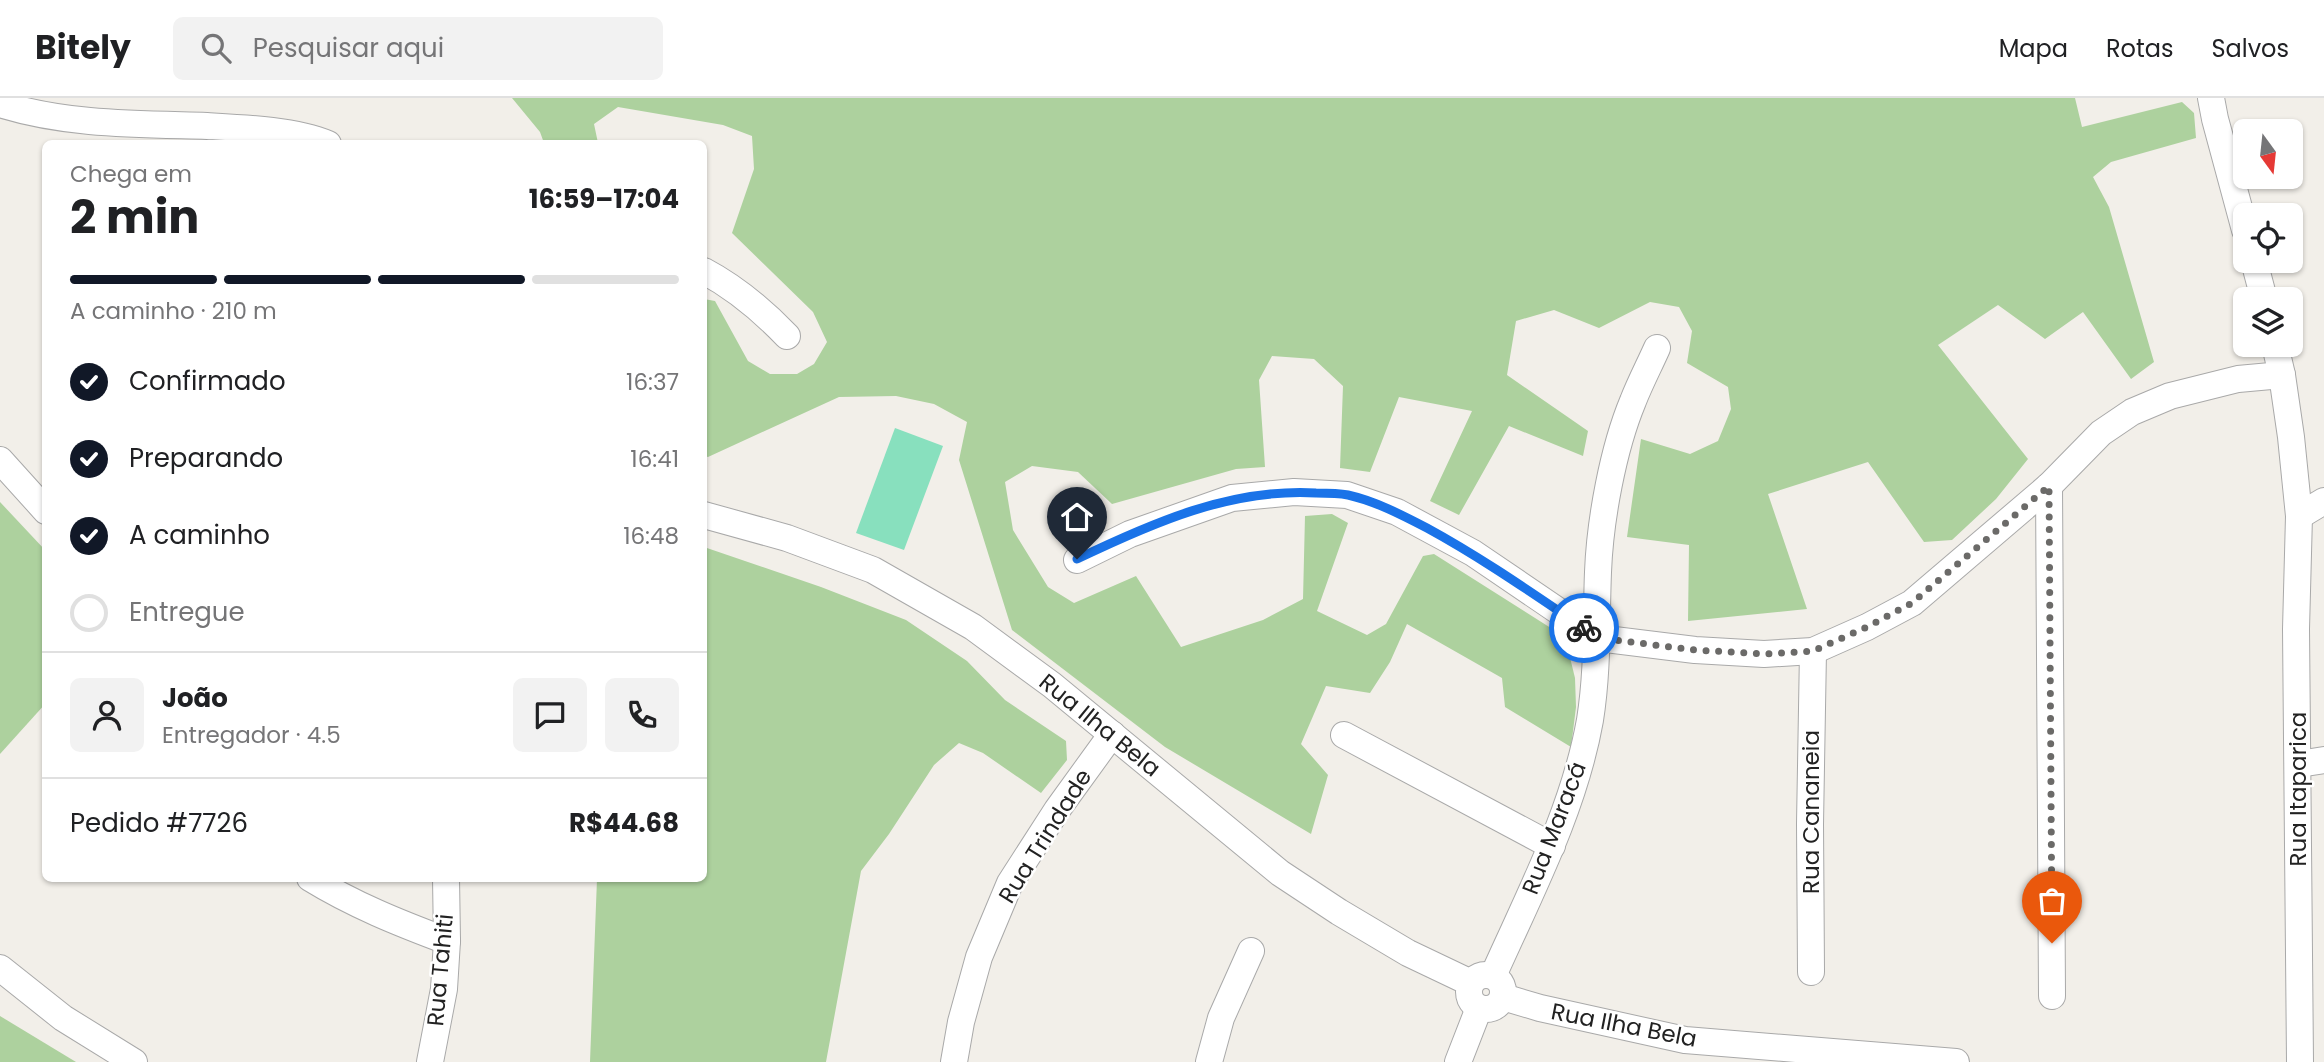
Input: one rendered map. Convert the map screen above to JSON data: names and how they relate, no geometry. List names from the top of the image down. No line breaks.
{"streets":{"street":["Rua Ilha Bela","Rua Itaparica","Rua Cananeia","Rua Maracá","Rua Trindade","Rua Tahiti"]},"crossings":[["Rua Ilha Bela","Rua Maracá"],["Rua Ilha Bela","Rua Trindade"]],"north":"bottom","page":{"header":"Bitely","search":"Pesquisar aqui","nav":["Mapa","Rotas","Salvos"],"heading":["2 min","Chega em","16:59–17:04"],"panel":["João","Entregador · 4.5","Pedido #7726","R$44.68"],"bar":"A caminho · 210 m","list":[["Confirmado","16:37"],["Preparando","16:41"],["A caminho","16:48"],"Entregue"]}}
